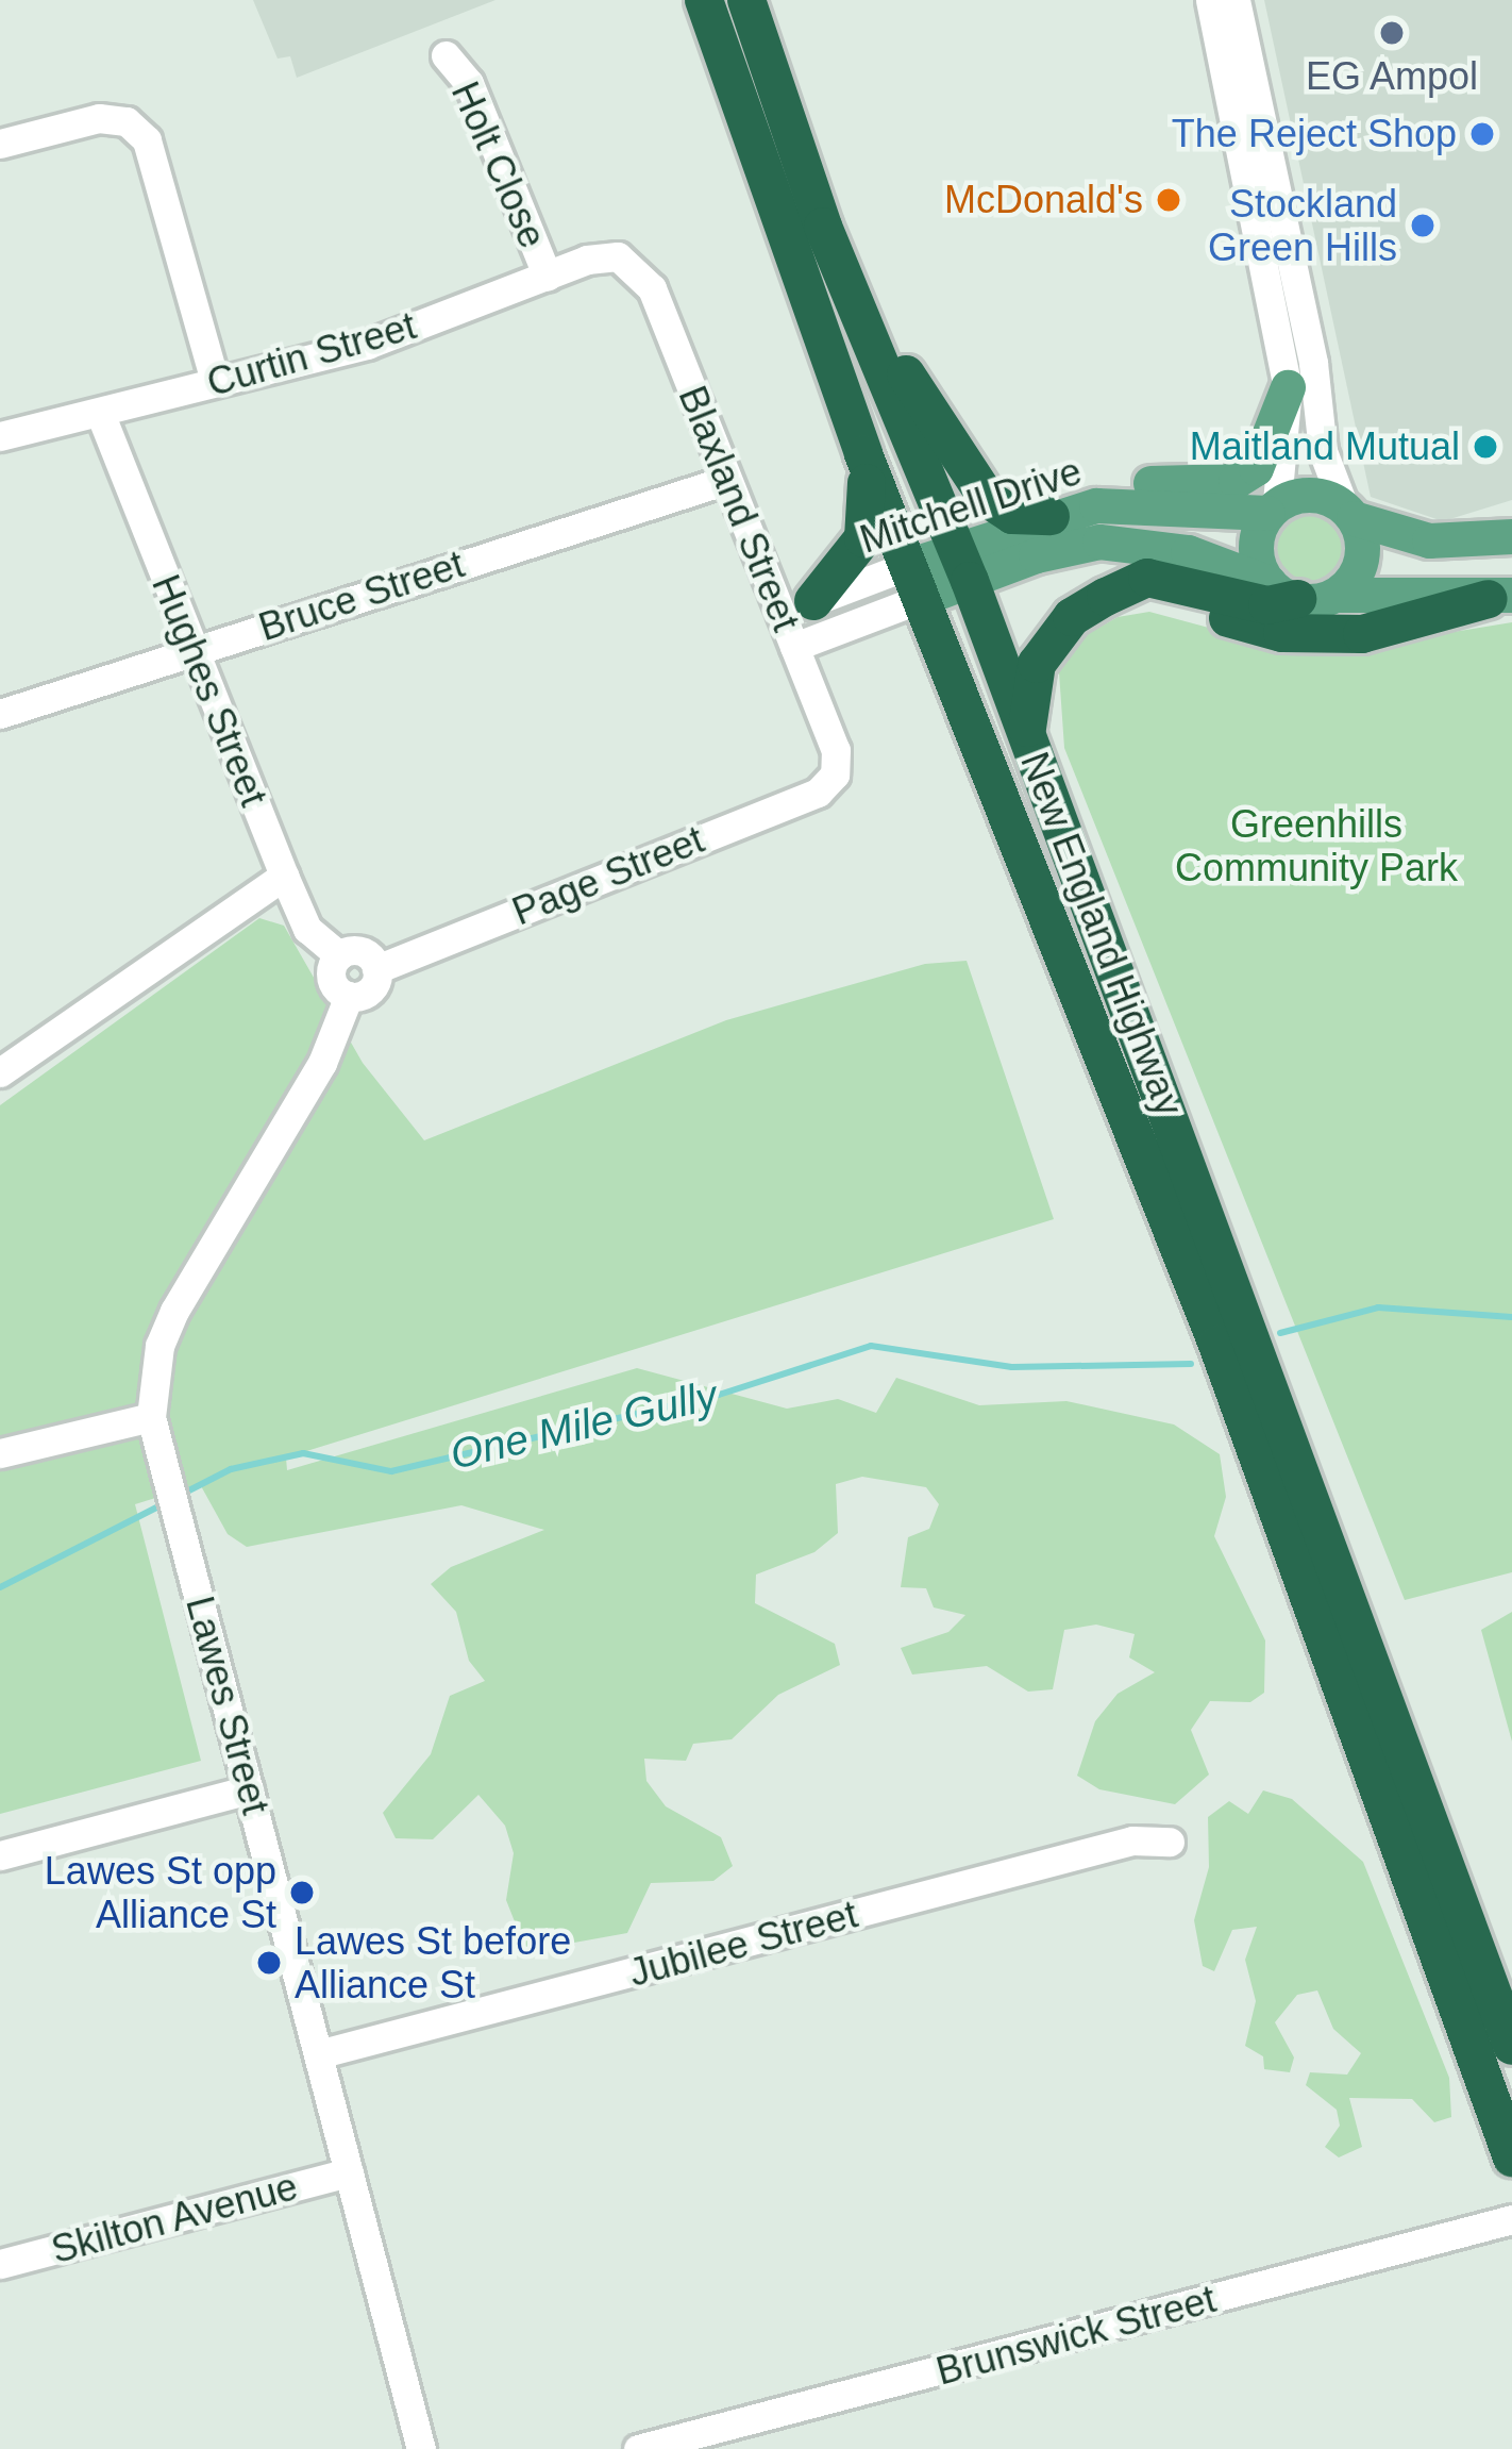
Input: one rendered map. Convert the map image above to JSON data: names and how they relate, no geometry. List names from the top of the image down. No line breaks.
{"streets":{"highway":["New England Highway"],"main road":["Mitchell Drive"],"street":["Holt Close","Curtin Street","Blaxland Street","Bruce Street","Hughes Street","Page Street","Lawes Street","Jubilee Street","Skilton Avenue","Brunswick Street"]},"crossings":[["Holt Close","Curtin Street"],["Curtin Street","Blaxland Street"],["Curtin Street","Hughes Street"],["Mitchell Drive","Blaxland Street"],["Mitchell Drive","New England Highway"],["Blaxland Street","Bruce Street"],["Blaxland Street","Page Street"],["Bruce Street","Hughes Street"],["Hughes Street","Page Street"],["Hughes Street","Lawes Street"],["Page Street","Lawes Street"],["Lawes Street","Jubilee Street"],["Lawes Street","Skilton Avenue"]],"water":["One Mile Gully"],"parks":["Greenhills Community Park"],"places":["EG Ampol","The Reject Shop","McDonald's","Stockland Green Hills","Maitland Mutual","Lawes St opp Alliance St","Lawes St before Alliance St"]}
